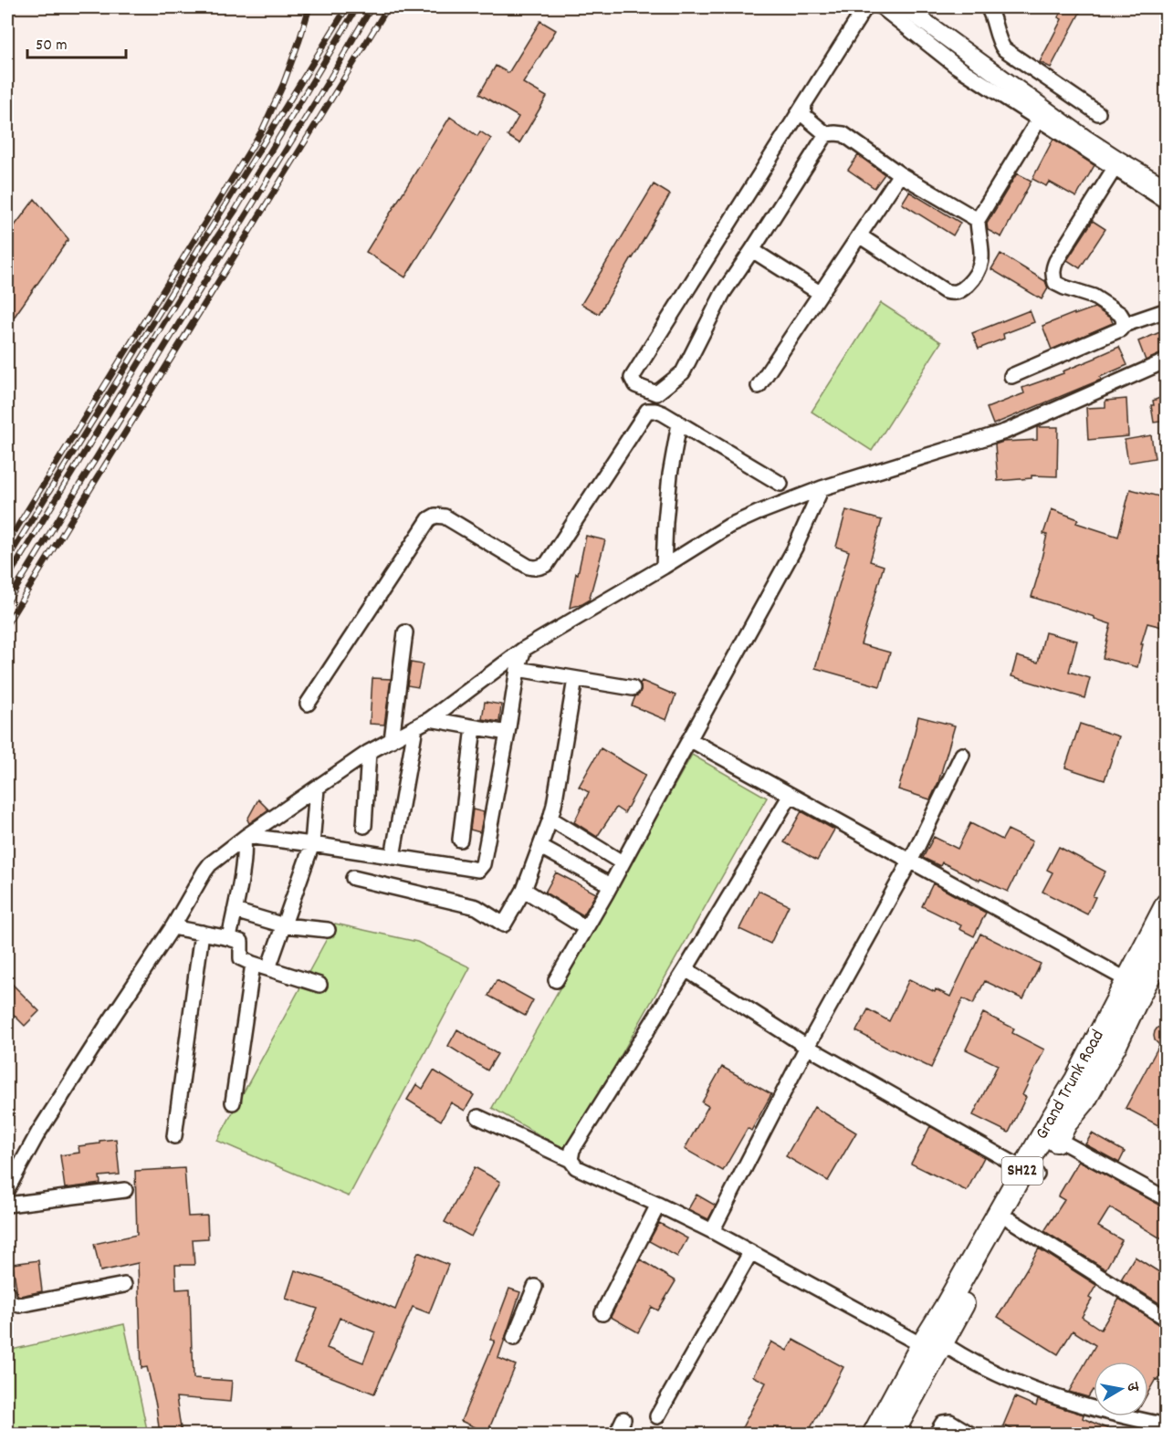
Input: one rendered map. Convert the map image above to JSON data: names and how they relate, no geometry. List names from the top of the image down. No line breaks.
{"streets":{"highway":["Grand Trunk Road","SH22"]},"scale_bar":"50 m","north":"right"}
